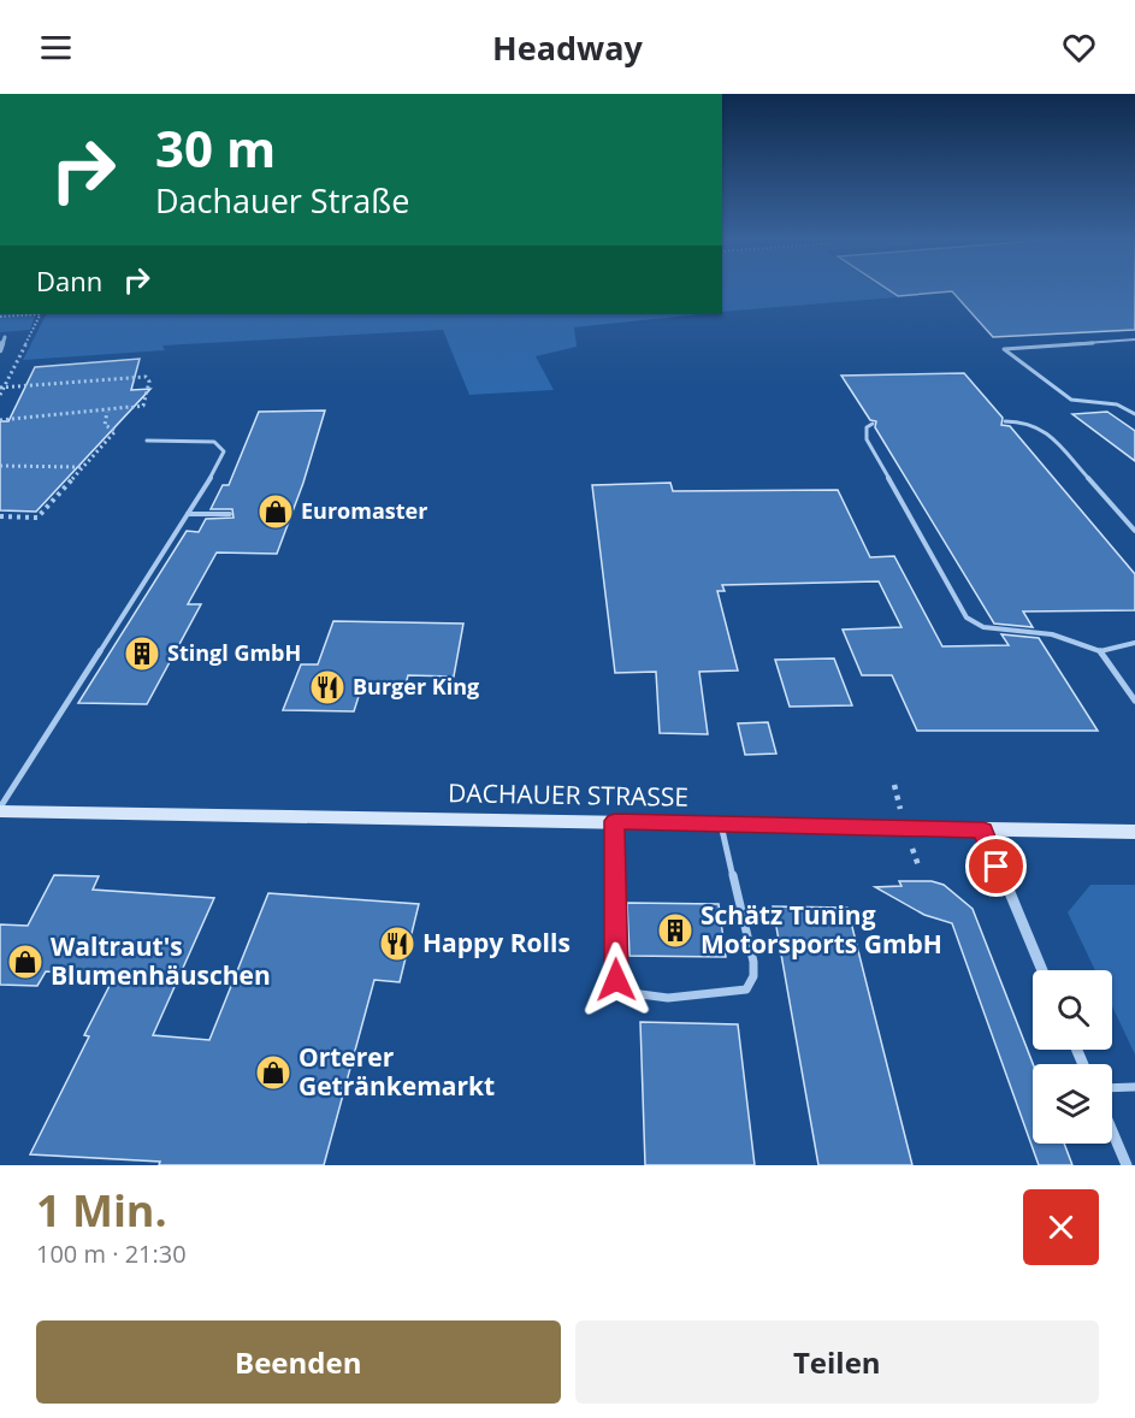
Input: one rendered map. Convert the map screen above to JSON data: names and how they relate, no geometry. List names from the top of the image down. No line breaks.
{"streets":{"main road":["DACHAUER STRASSE"]},"places":{"shop":["Euromaster","Waltraut's Blumenhäuschen","Orterer Getränkemarkt"],"building":["Stingl GmbH","Schätz Tuning Motorsports GmbH"],"restaurant":["Burger King","Happy Rolls"]},"page":{"header":"Headway","turn":["30 m","Dachauer Straße"],"then":"Dann","heading":["1 Min.","100 m · 21:30"],"buttons":["Beenden","Teilen"]}}
